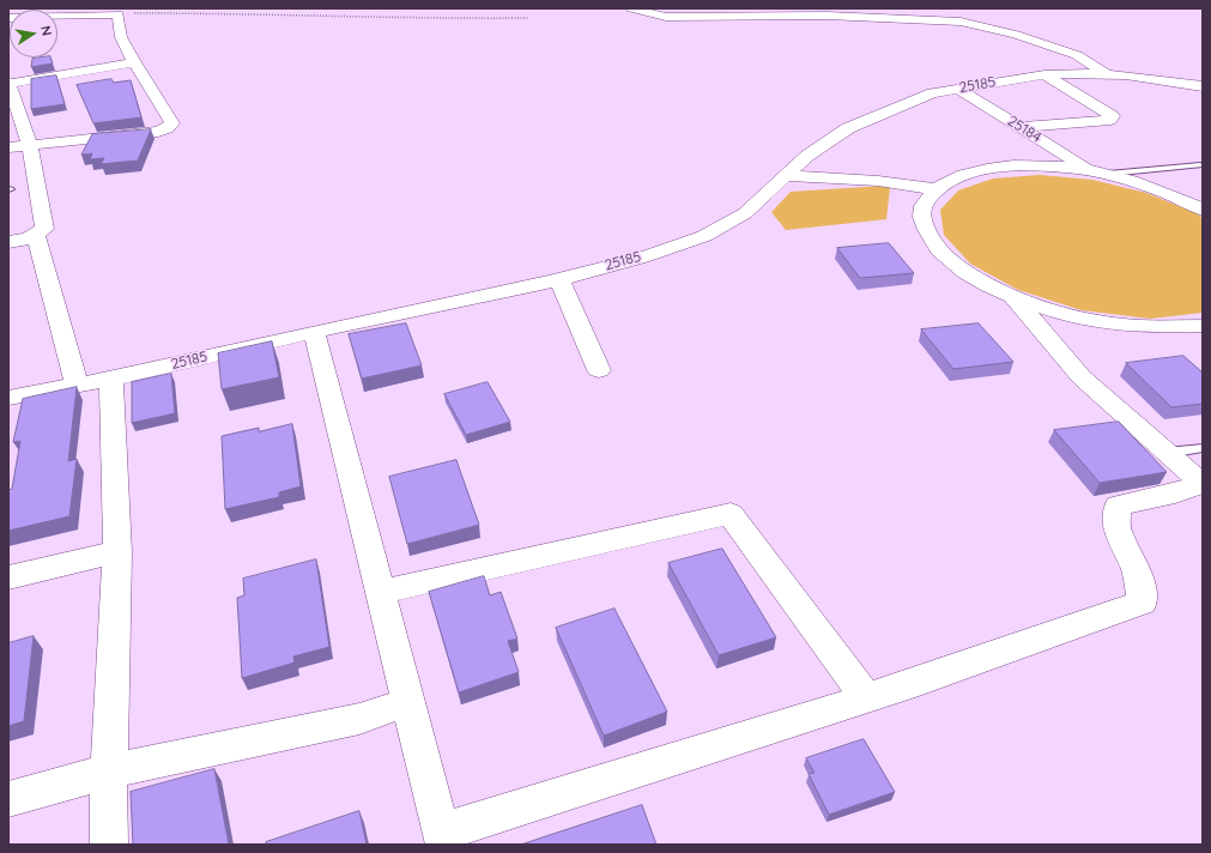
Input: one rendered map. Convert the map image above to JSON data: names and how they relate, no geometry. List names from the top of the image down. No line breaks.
{"streets":{"street":["25185","25184"]},"crossings":[["25185","25184"]],"north":"right"}
